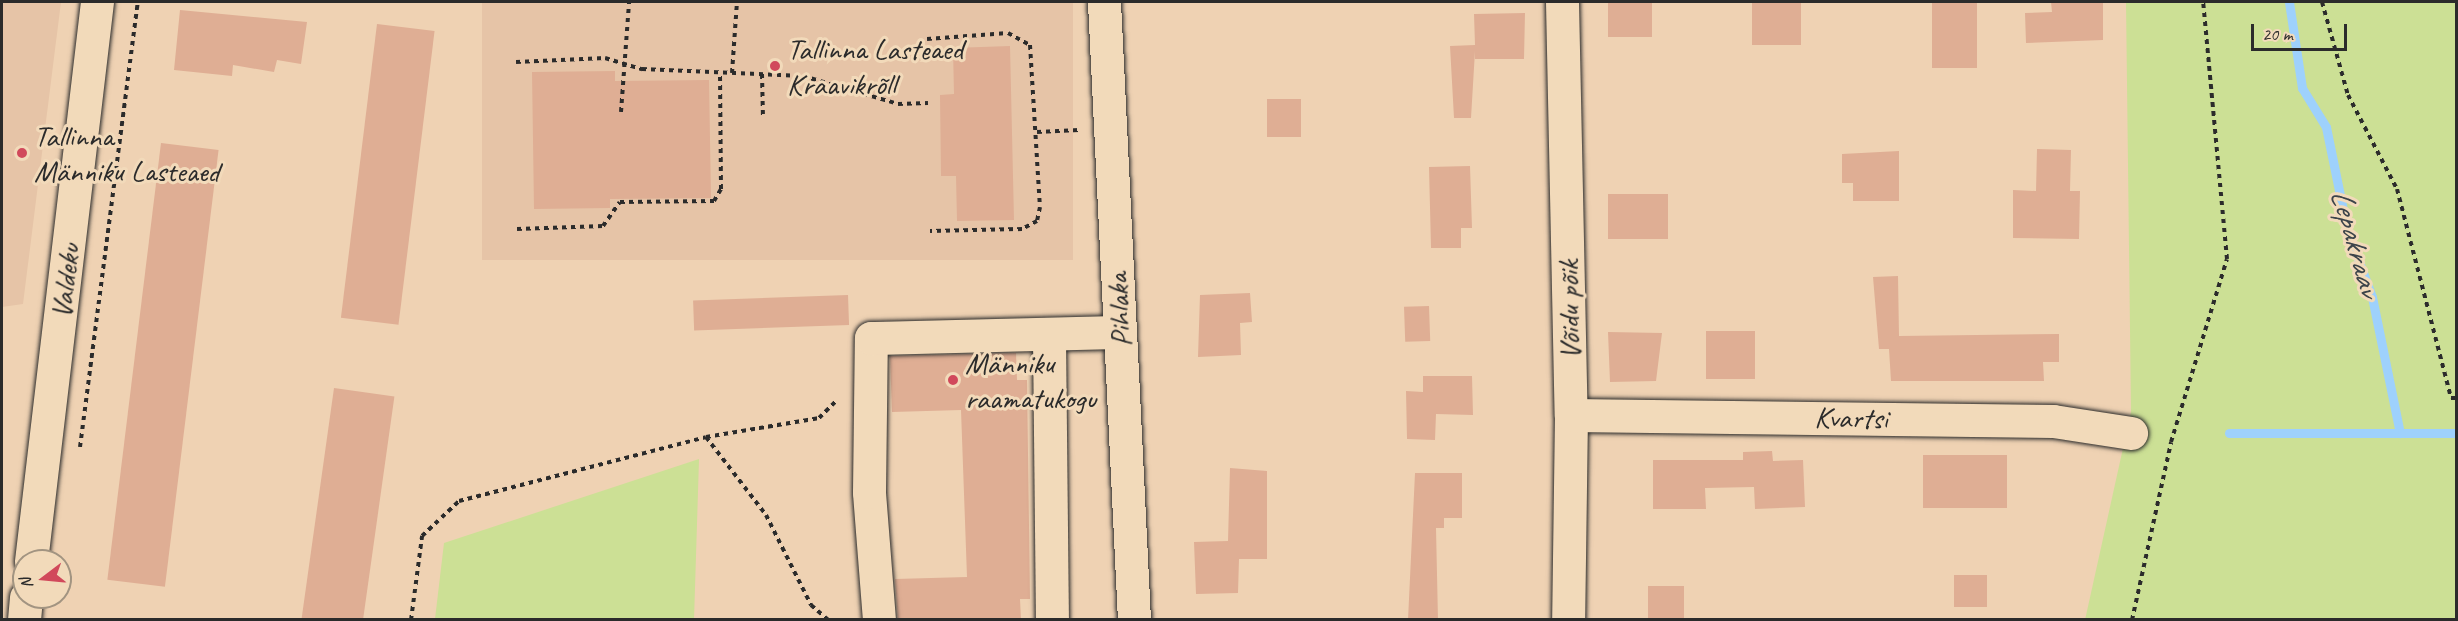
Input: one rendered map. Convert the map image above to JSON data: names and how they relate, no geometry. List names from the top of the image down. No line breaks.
{"streets":{"street":["Valdeku","Pihlaka","Võidu põik","Kvartsi"]},"crossings":[["Võidu põik","Kvartsi"]],"water":["Lepakraav"],"places":["Tallinna Lasteaed Kraavikrõll","Tallinna Männiku Lasteaed","Männiku raamatukogu"],"scale_bar":"20 m","north":"left"}
